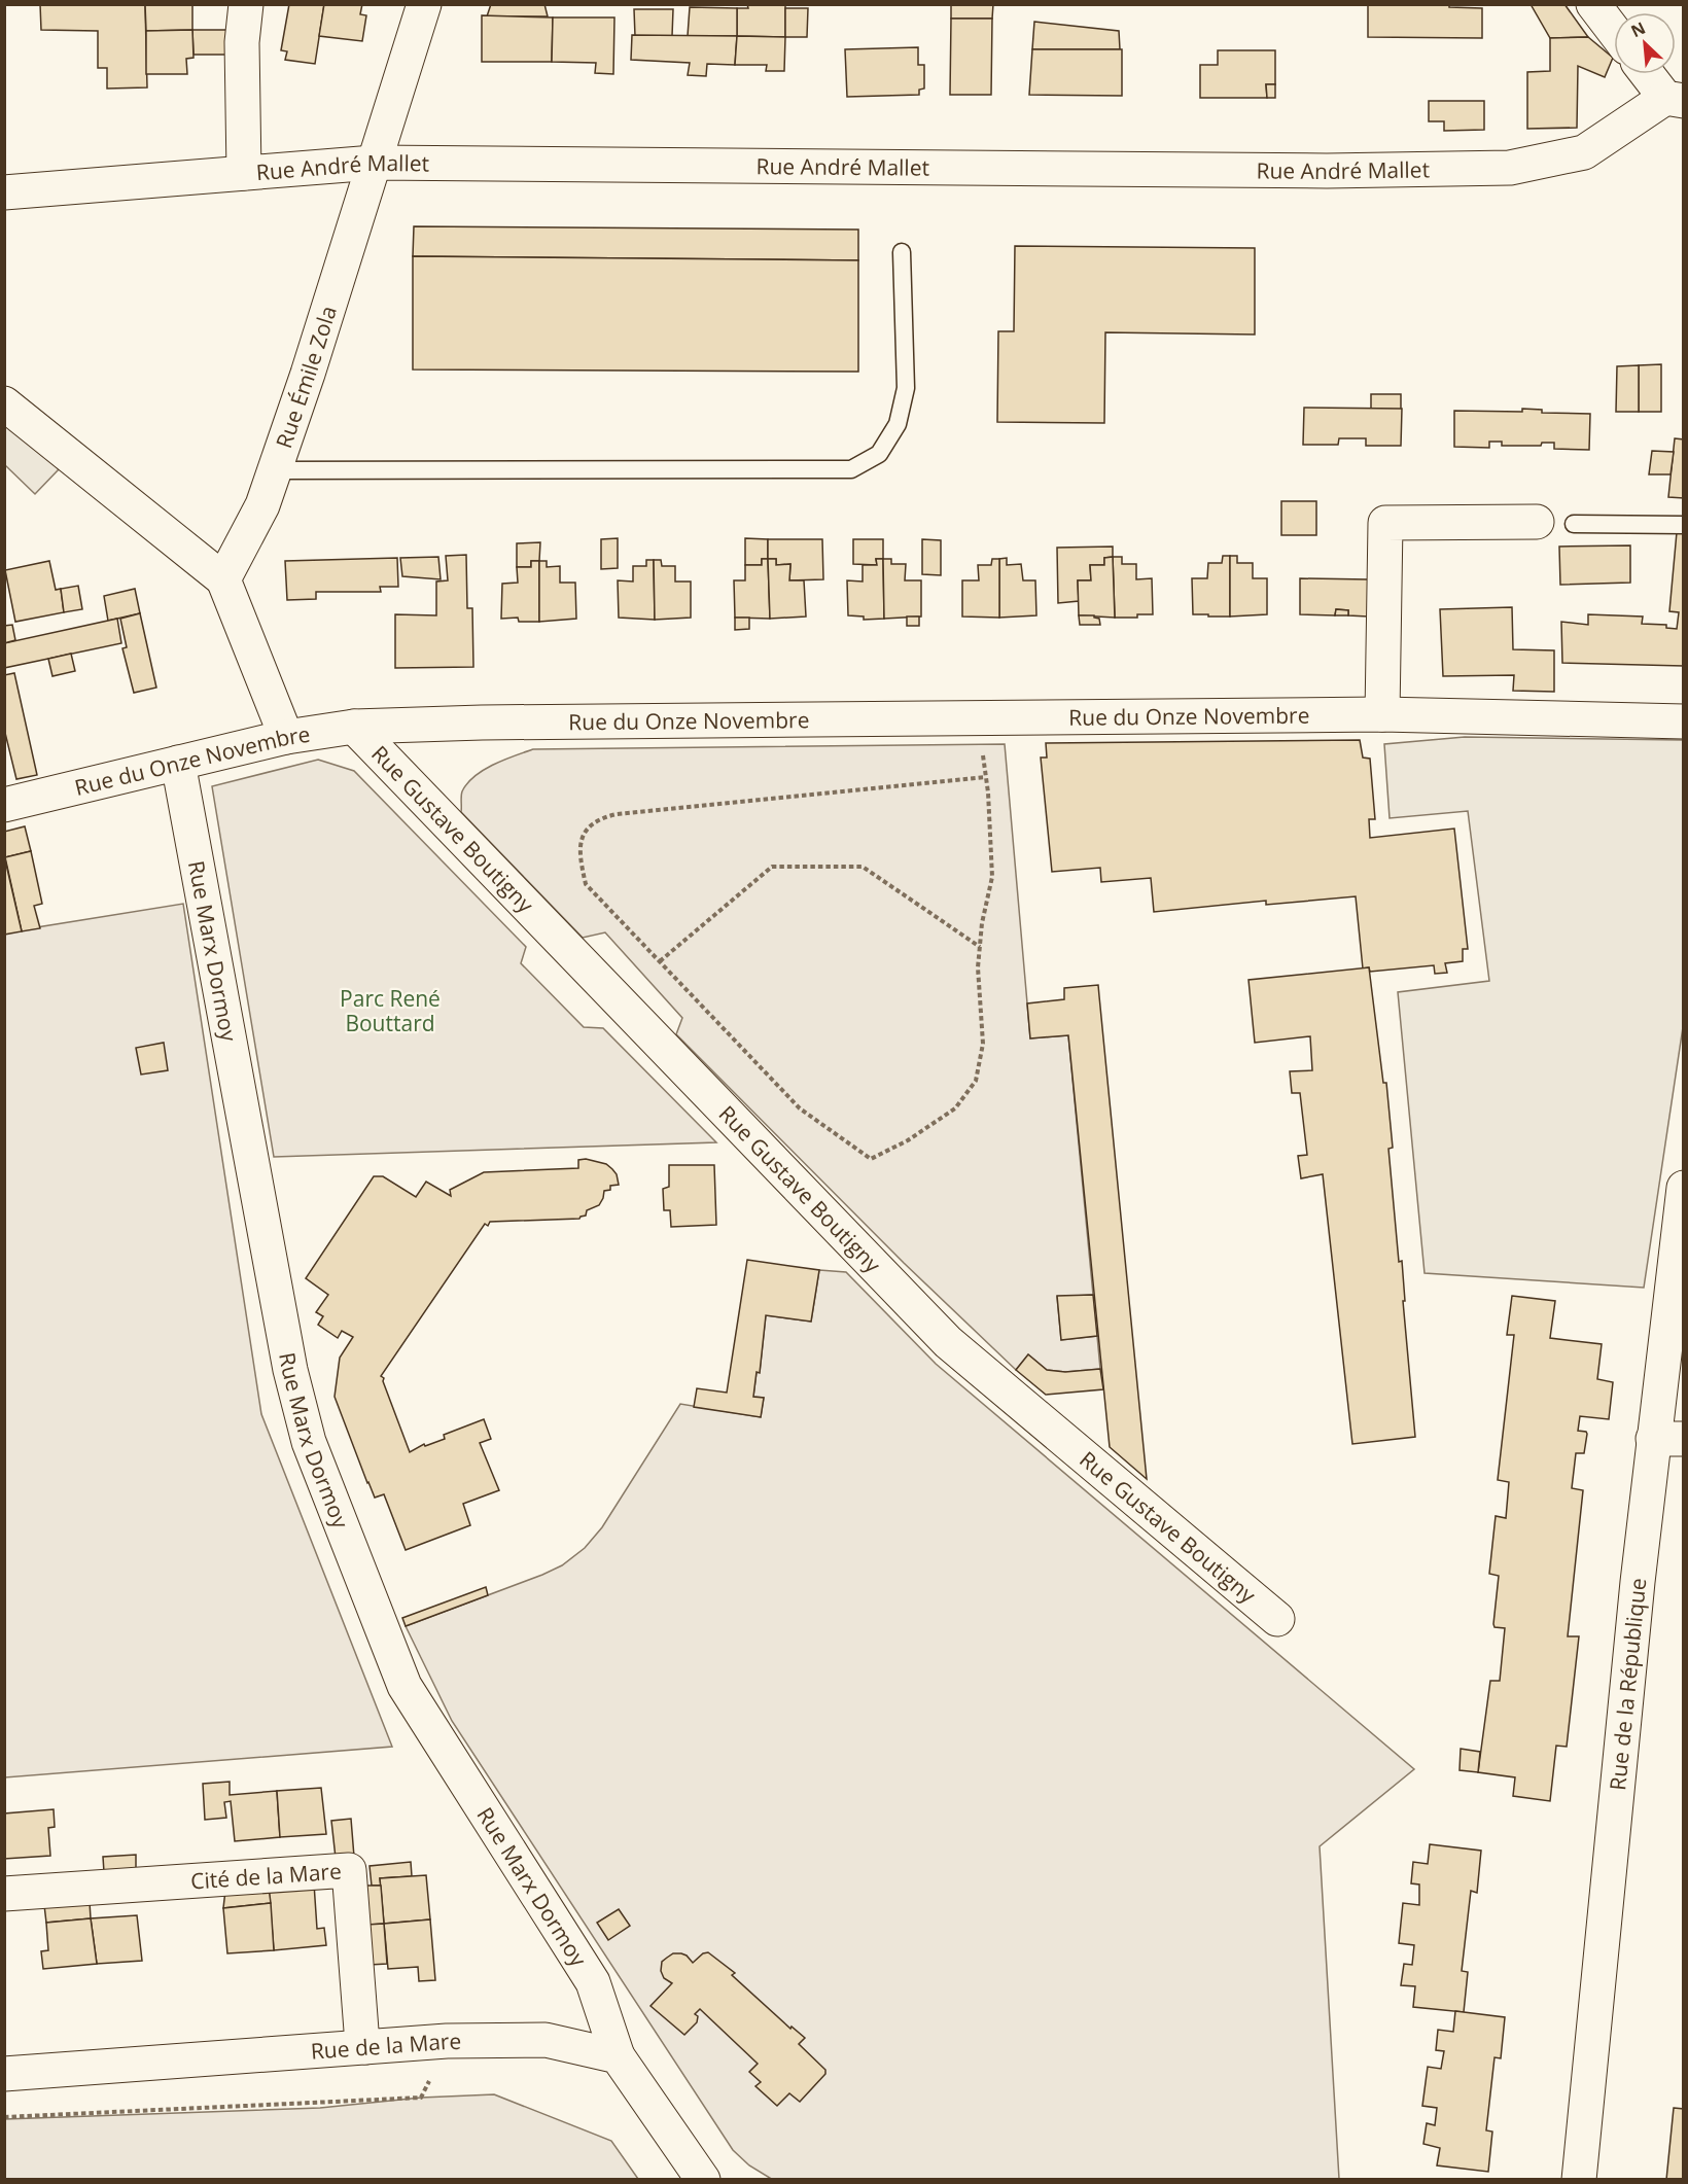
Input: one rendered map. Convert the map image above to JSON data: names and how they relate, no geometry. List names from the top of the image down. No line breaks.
{"streets":{"street":["Rue André Mallet","Rue Émile Zola","Rue du Onze Novembre","Rue Gustave Boutigny","Rue Marx Dormoy","Rue de la République","Cité de la Mare","Rue de la Mare"]},"crossings":[["Rue André Mallet","Rue Émile Zola"],["Rue du Onze Novembre","Rue Gustave Boutigny"],["Rue du Onze Novembre","Rue Marx Dormoy"],["Rue Marx Dormoy","Rue de la Mare"],["Cité de la Mare","Rue de la Mare"]],"parks":["Parc René Bouttard"],"north":"top left"}
